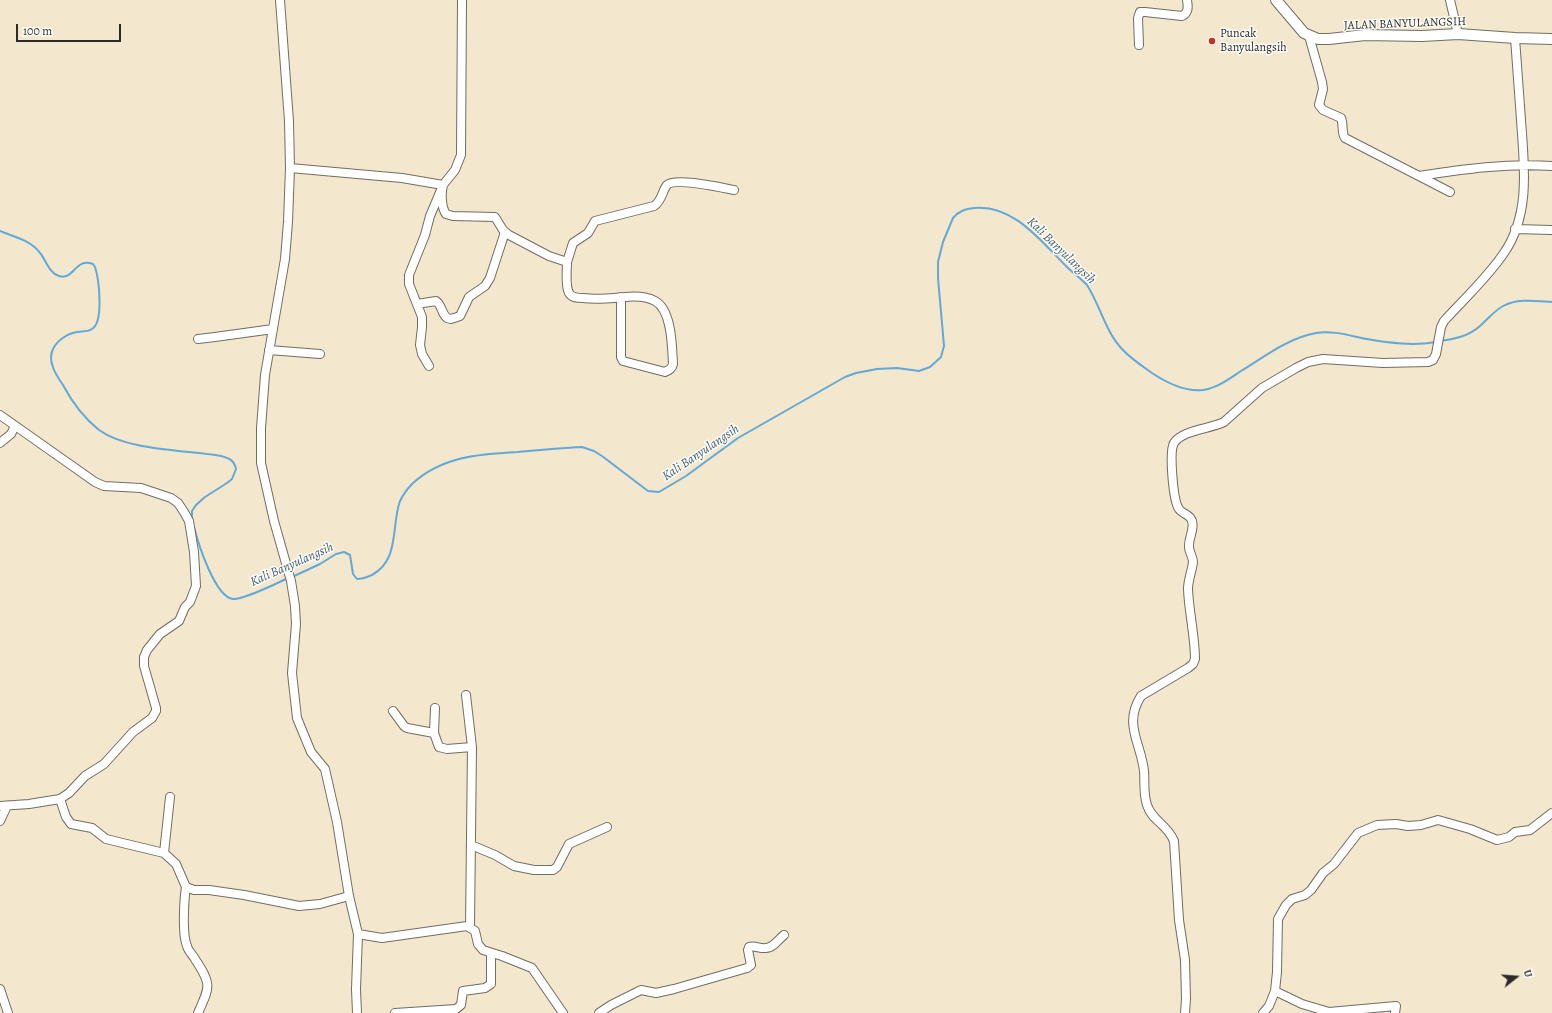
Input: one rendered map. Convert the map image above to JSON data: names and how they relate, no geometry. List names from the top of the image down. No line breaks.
{"streets":{"street":["JALAN BANYULANGSIH"]},"water":["Kali Banyulangsih"],"places":["Puncak Banyulangsih"],"scale_bar":"100 m","north":"right"}
